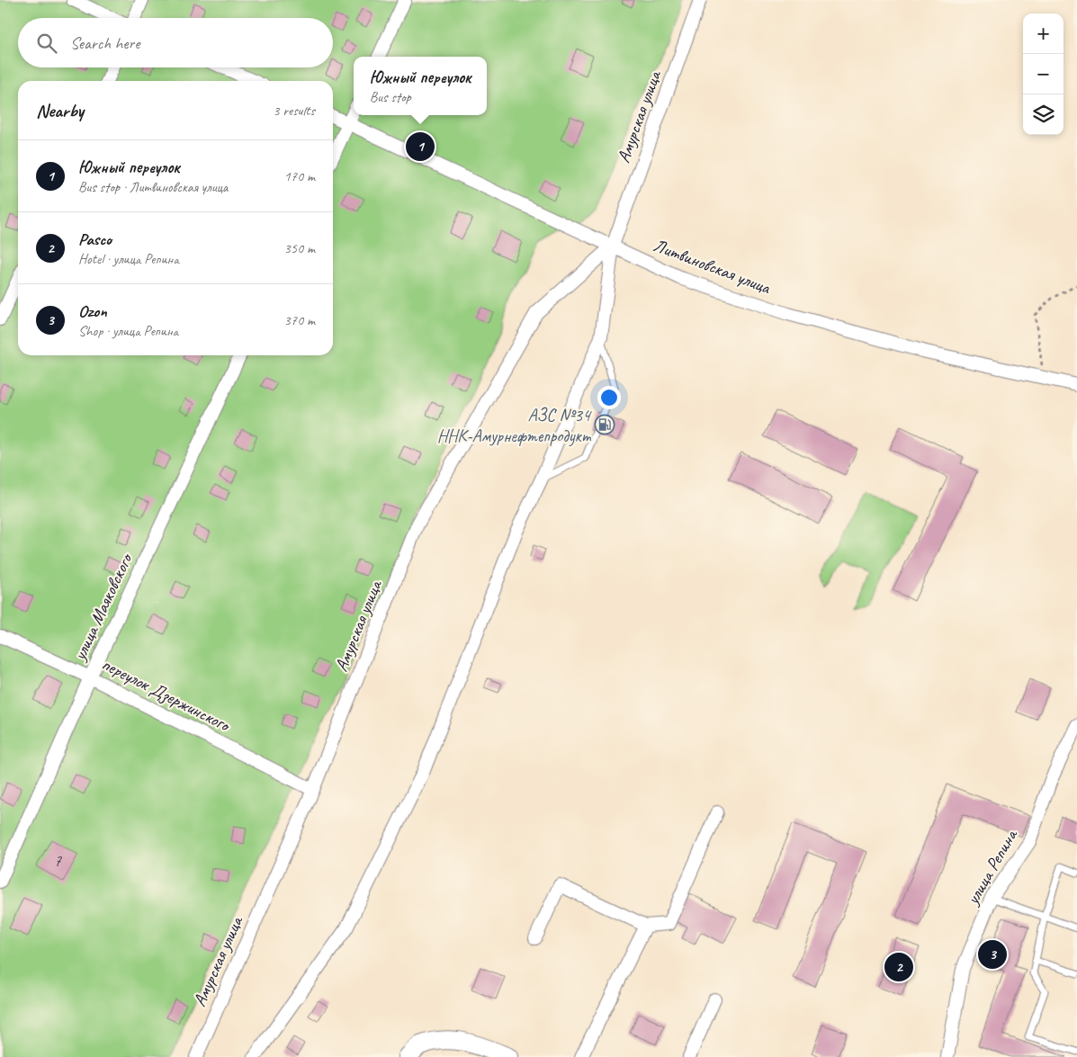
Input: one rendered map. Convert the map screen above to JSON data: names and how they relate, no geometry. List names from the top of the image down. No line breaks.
{"streets":{"street":["Амурская улица","Литвиновская улица","улица Маяковского","переулок Дзержинского","улица Репина"]},"crossings":[["Амурская улица","Литвиновская улица"],["Амурская улица","переулок Дзержинского"],["улица Маяковского","переулок Дзержинского"]],"places":{"fuel station":["АЗС №34 ННК-Амурнефтепродукт"]},"house_numbers":["7"],"page":{"map_buttons":["+","−"],"search":"Search here","popup":["Южный переулок","Bus stop"],"heading":["Nearby","3 results"],"pins":["1","3","2"],"list":[{"mark":"1","name":"Южный переулок","note":"Bus stop · Литвиновская улица","value":"170 m"},{"mark":"2","name":"Pasco","note":"Hotel · улица Репина","value":"350 m"},{"mark":"3","name":"Ozon","note":"Shop · улица Репина","value":"370 m"}]}}
